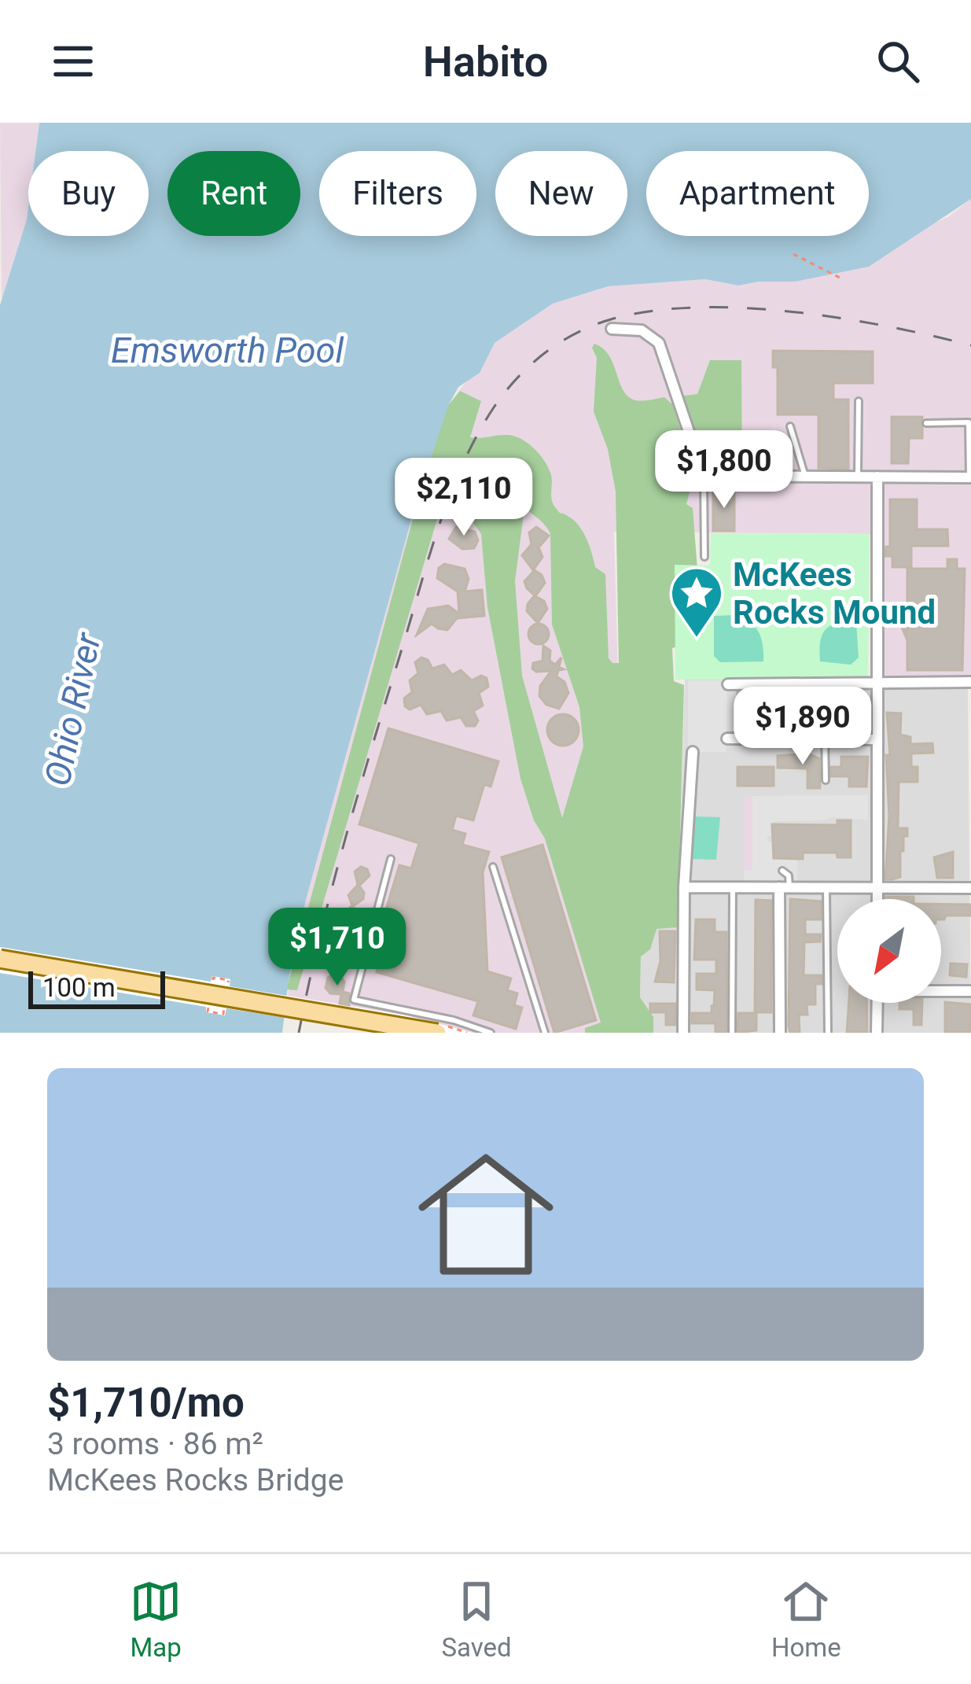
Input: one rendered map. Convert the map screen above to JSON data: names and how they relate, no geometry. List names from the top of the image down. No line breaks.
{"water":["Emsworth Pool","Ohio River"],"places":{"place":["McKees Rocks Mound"]},"scale_bar":"100 m","north":"bottom left","page":{"header":"Habito","chip":["Buy","Rent","Filters","New","Apartment"],"price":["$1,800","$2,110","$1,890","$1,710"],"scale":"100 m","list":[{"name":"$1,710/mo","note":"3 rooms · 86 m² · McKees Rocks Bridge"}],"tabs":["Map","Saved","Home"]}}
